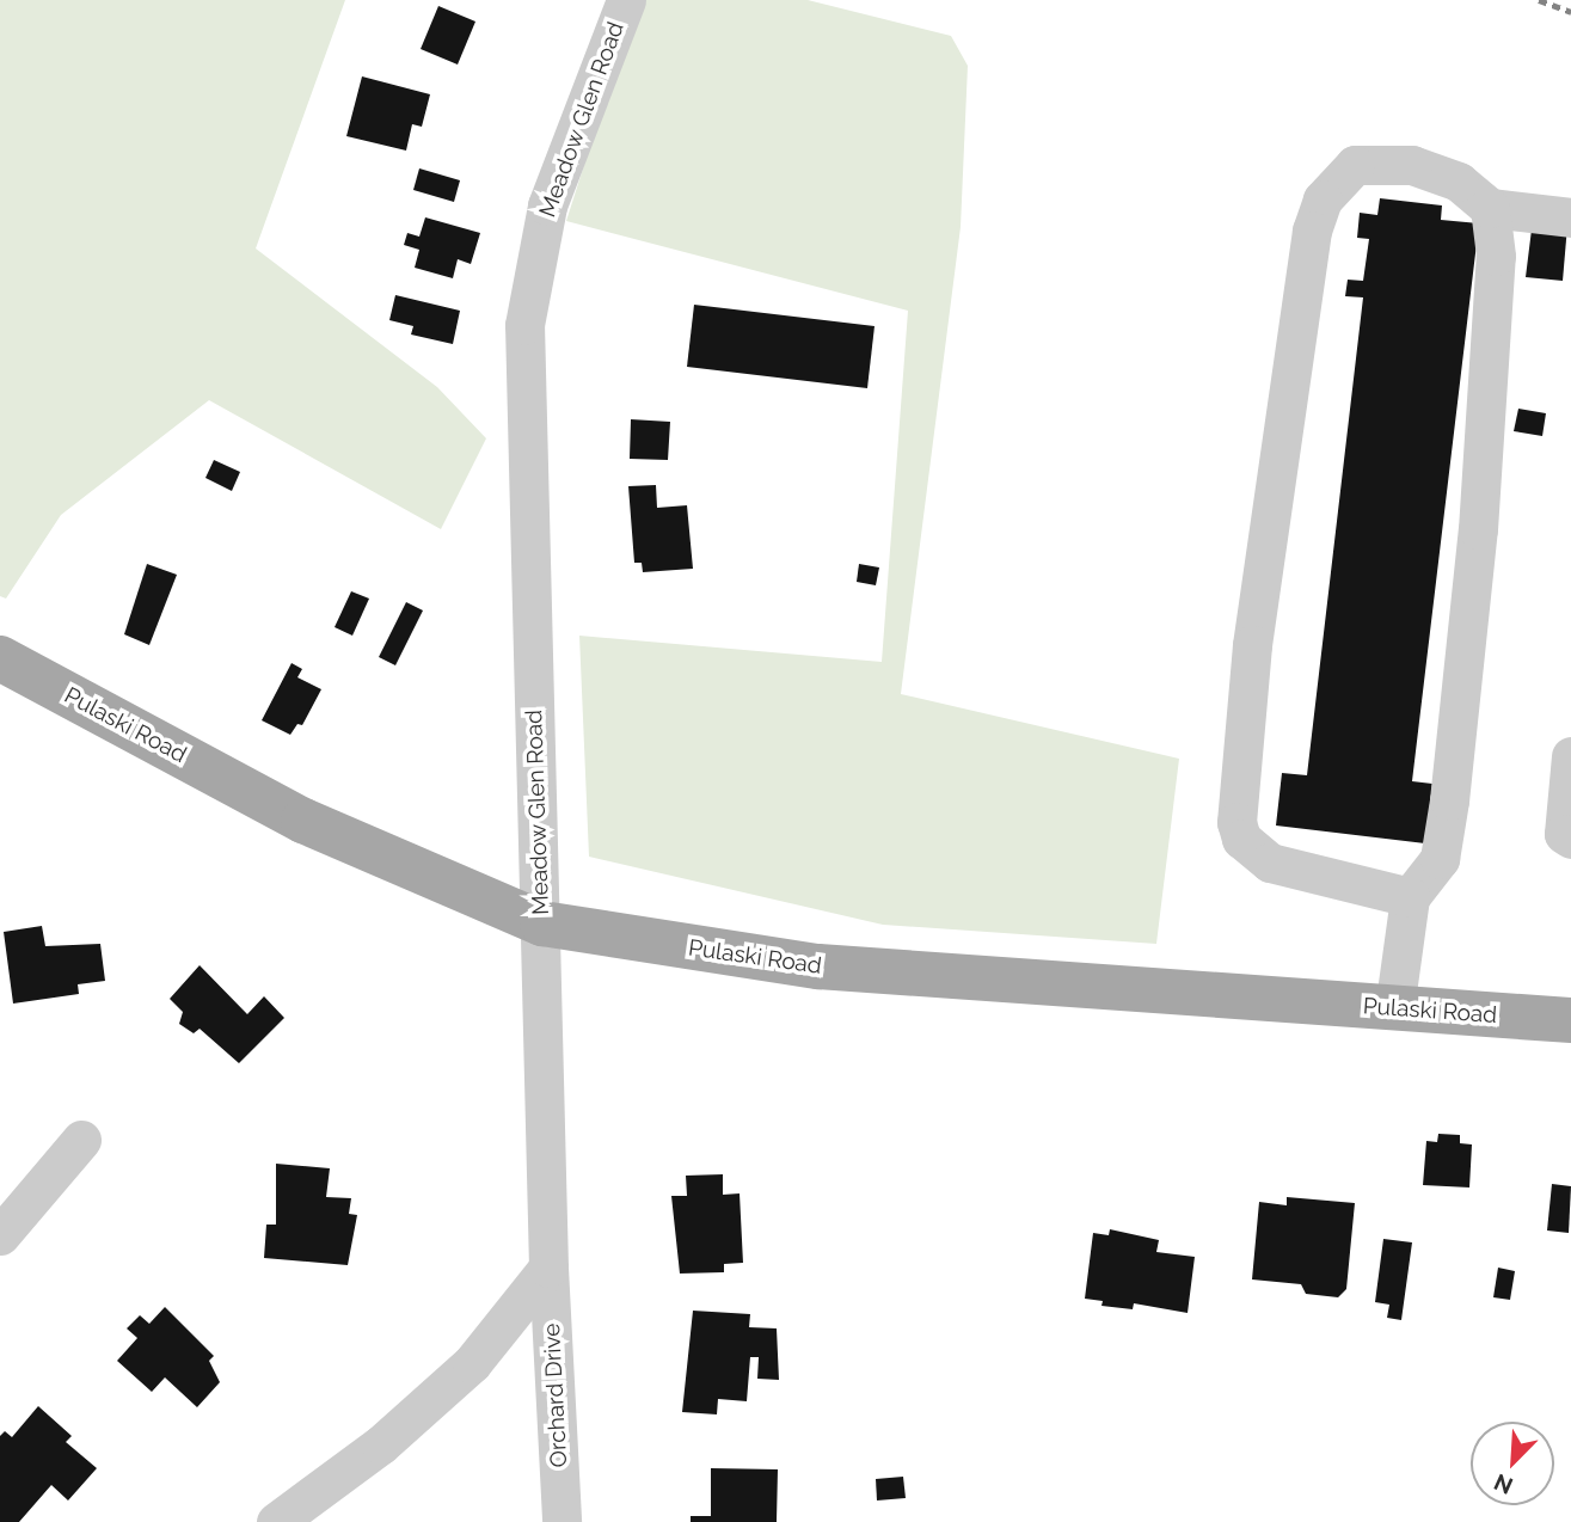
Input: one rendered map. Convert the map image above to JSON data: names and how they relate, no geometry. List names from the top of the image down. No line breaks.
{"streets":{"main road":["Pulaski Road"],"street":["Meadow Glen Road","Orchard Drive"]},"crossings":[["Meadow Glen Road","Pulaski Road"],["Meadow Glen Road","Orchard Drive"]],"north":"bottom left"}
